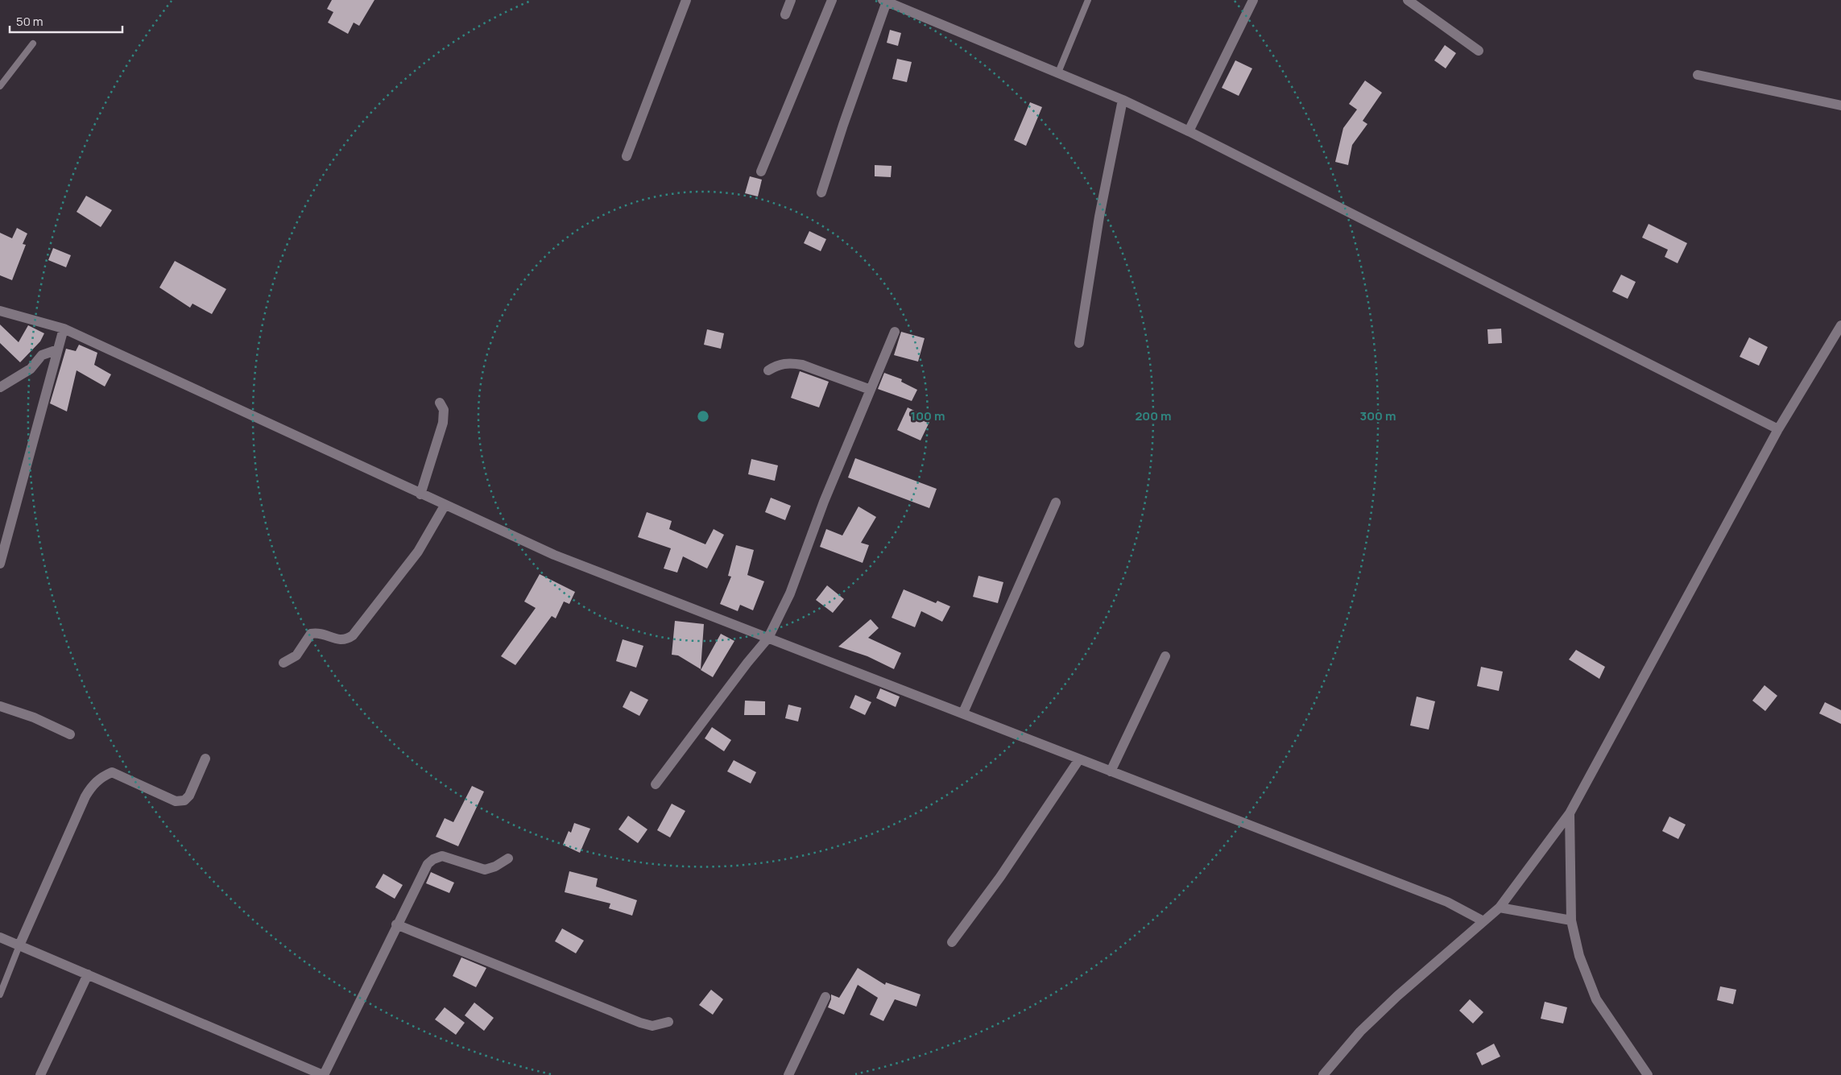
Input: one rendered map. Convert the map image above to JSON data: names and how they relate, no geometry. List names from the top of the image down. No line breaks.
{"scale_bar":"50 m","rings":["100 m","200 m","300 m"]}
